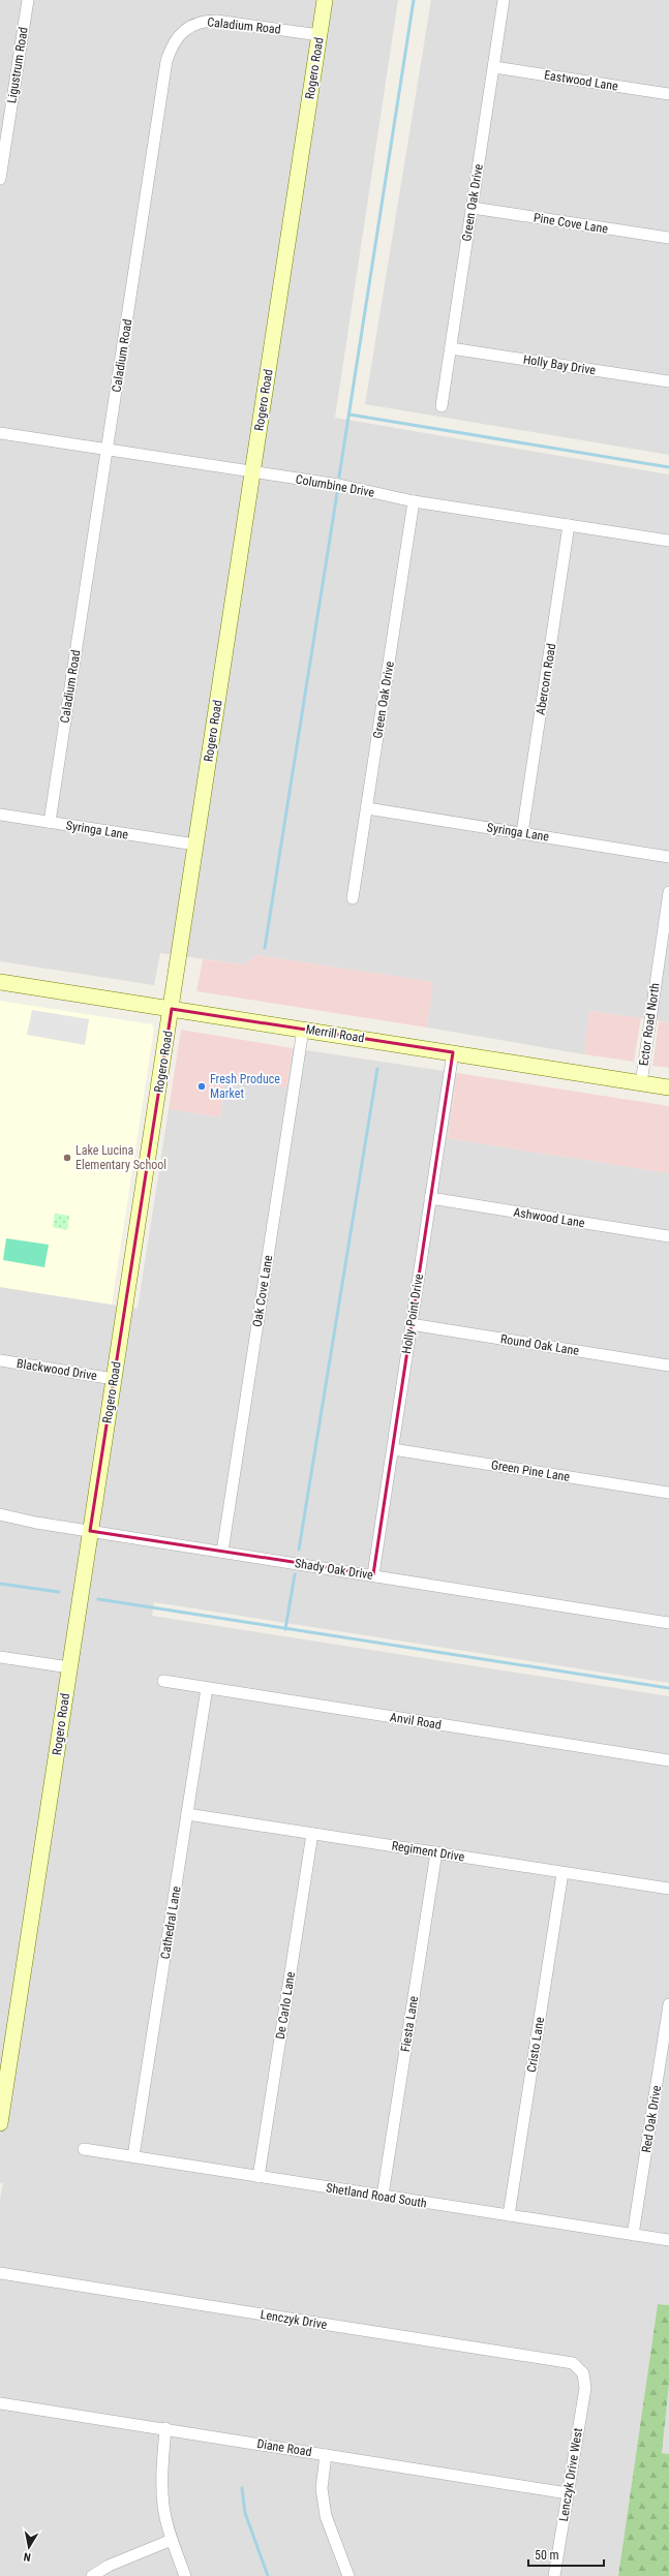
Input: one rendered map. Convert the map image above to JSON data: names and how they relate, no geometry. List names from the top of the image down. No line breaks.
{"streets":{"main road":["Rogero Road","Merrill Road"],"street":["Caladium Road","Ligustrum Road","Eastwood Lane","Green Oak Drive","Pine Cove Lane","Holly Bay Drive","Columbine Drive","Abercorn Road","Syringa Lane","Ector Road North","Ashwood Lane","Oak Cove Lane","Holly Point Drive","Round Oak Lane","Blackwood Drive","Green Pine Lane","Shady Oak Drive","Anvil Road","Regiment Drive","Cathedral Lane","De Carlo Lane","Fiesta Lane","Cristo Lane","Red Oak Drive","Shetland Road South","Lenczyk Drive","Diane Road","Lenczyk Drive West"]},"crossings":[["Caladium Road","Rogero Road"],["Caladium Road","Columbine Drive"],["Caladium Road","Syringa Lane"],["Rogero Road","Columbine Drive"],["Rogero Road","Syringa Lane"],["Rogero Road","Merrill Road"],["Rogero Road","Blackwood Drive"],["Rogero Road","Shady Oak Drive"],["Eastwood Lane","Green Oak Drive"],["Green Oak Drive","Pine Cove Lane"],["Green Oak Drive","Holly Bay Drive"],["Green Oak Drive","Columbine Drive"],["Green Oak Drive","Syringa Lane"],["Columbine Drive","Abercorn Road"],["Abercorn Road","Syringa Lane"],["Ector Road North","Merrill Road"],["Merrill Road","Oak Cove Lane"],["Merrill Road","Holly Point Drive"],["Ashwood Lane","Holly Point Drive"],["Oak Cove Lane","Shady Oak Drive"],["Holly Point Drive","Round Oak Lane"],["Holly Point Drive","Green Pine Lane"],["Holly Point Drive","Shady Oak Drive"],["Anvil Road","Cathedral Lane"],["Regiment Drive","Cathedral Lane"],["Regiment Drive","De Carlo Lane"],["Regiment Drive","Fiesta Lane"],["Regiment Drive","Cristo Lane"],["Cathedral Lane","Shetland Road South"],["De Carlo Lane","Shetland Road South"],["Fiesta Lane","Shetland Road South"],["Cristo Lane","Shetland Road South"],["Red Oak Drive","Shetland Road South"],["Lenczyk Drive","Lenczyk Drive West"],["Diane Road","Lenczyk Drive West"]],"places":["Fresh Produce Market","Lake Lucina Elementary School"],"scale_bar":"50 m","north":"bottom"}
